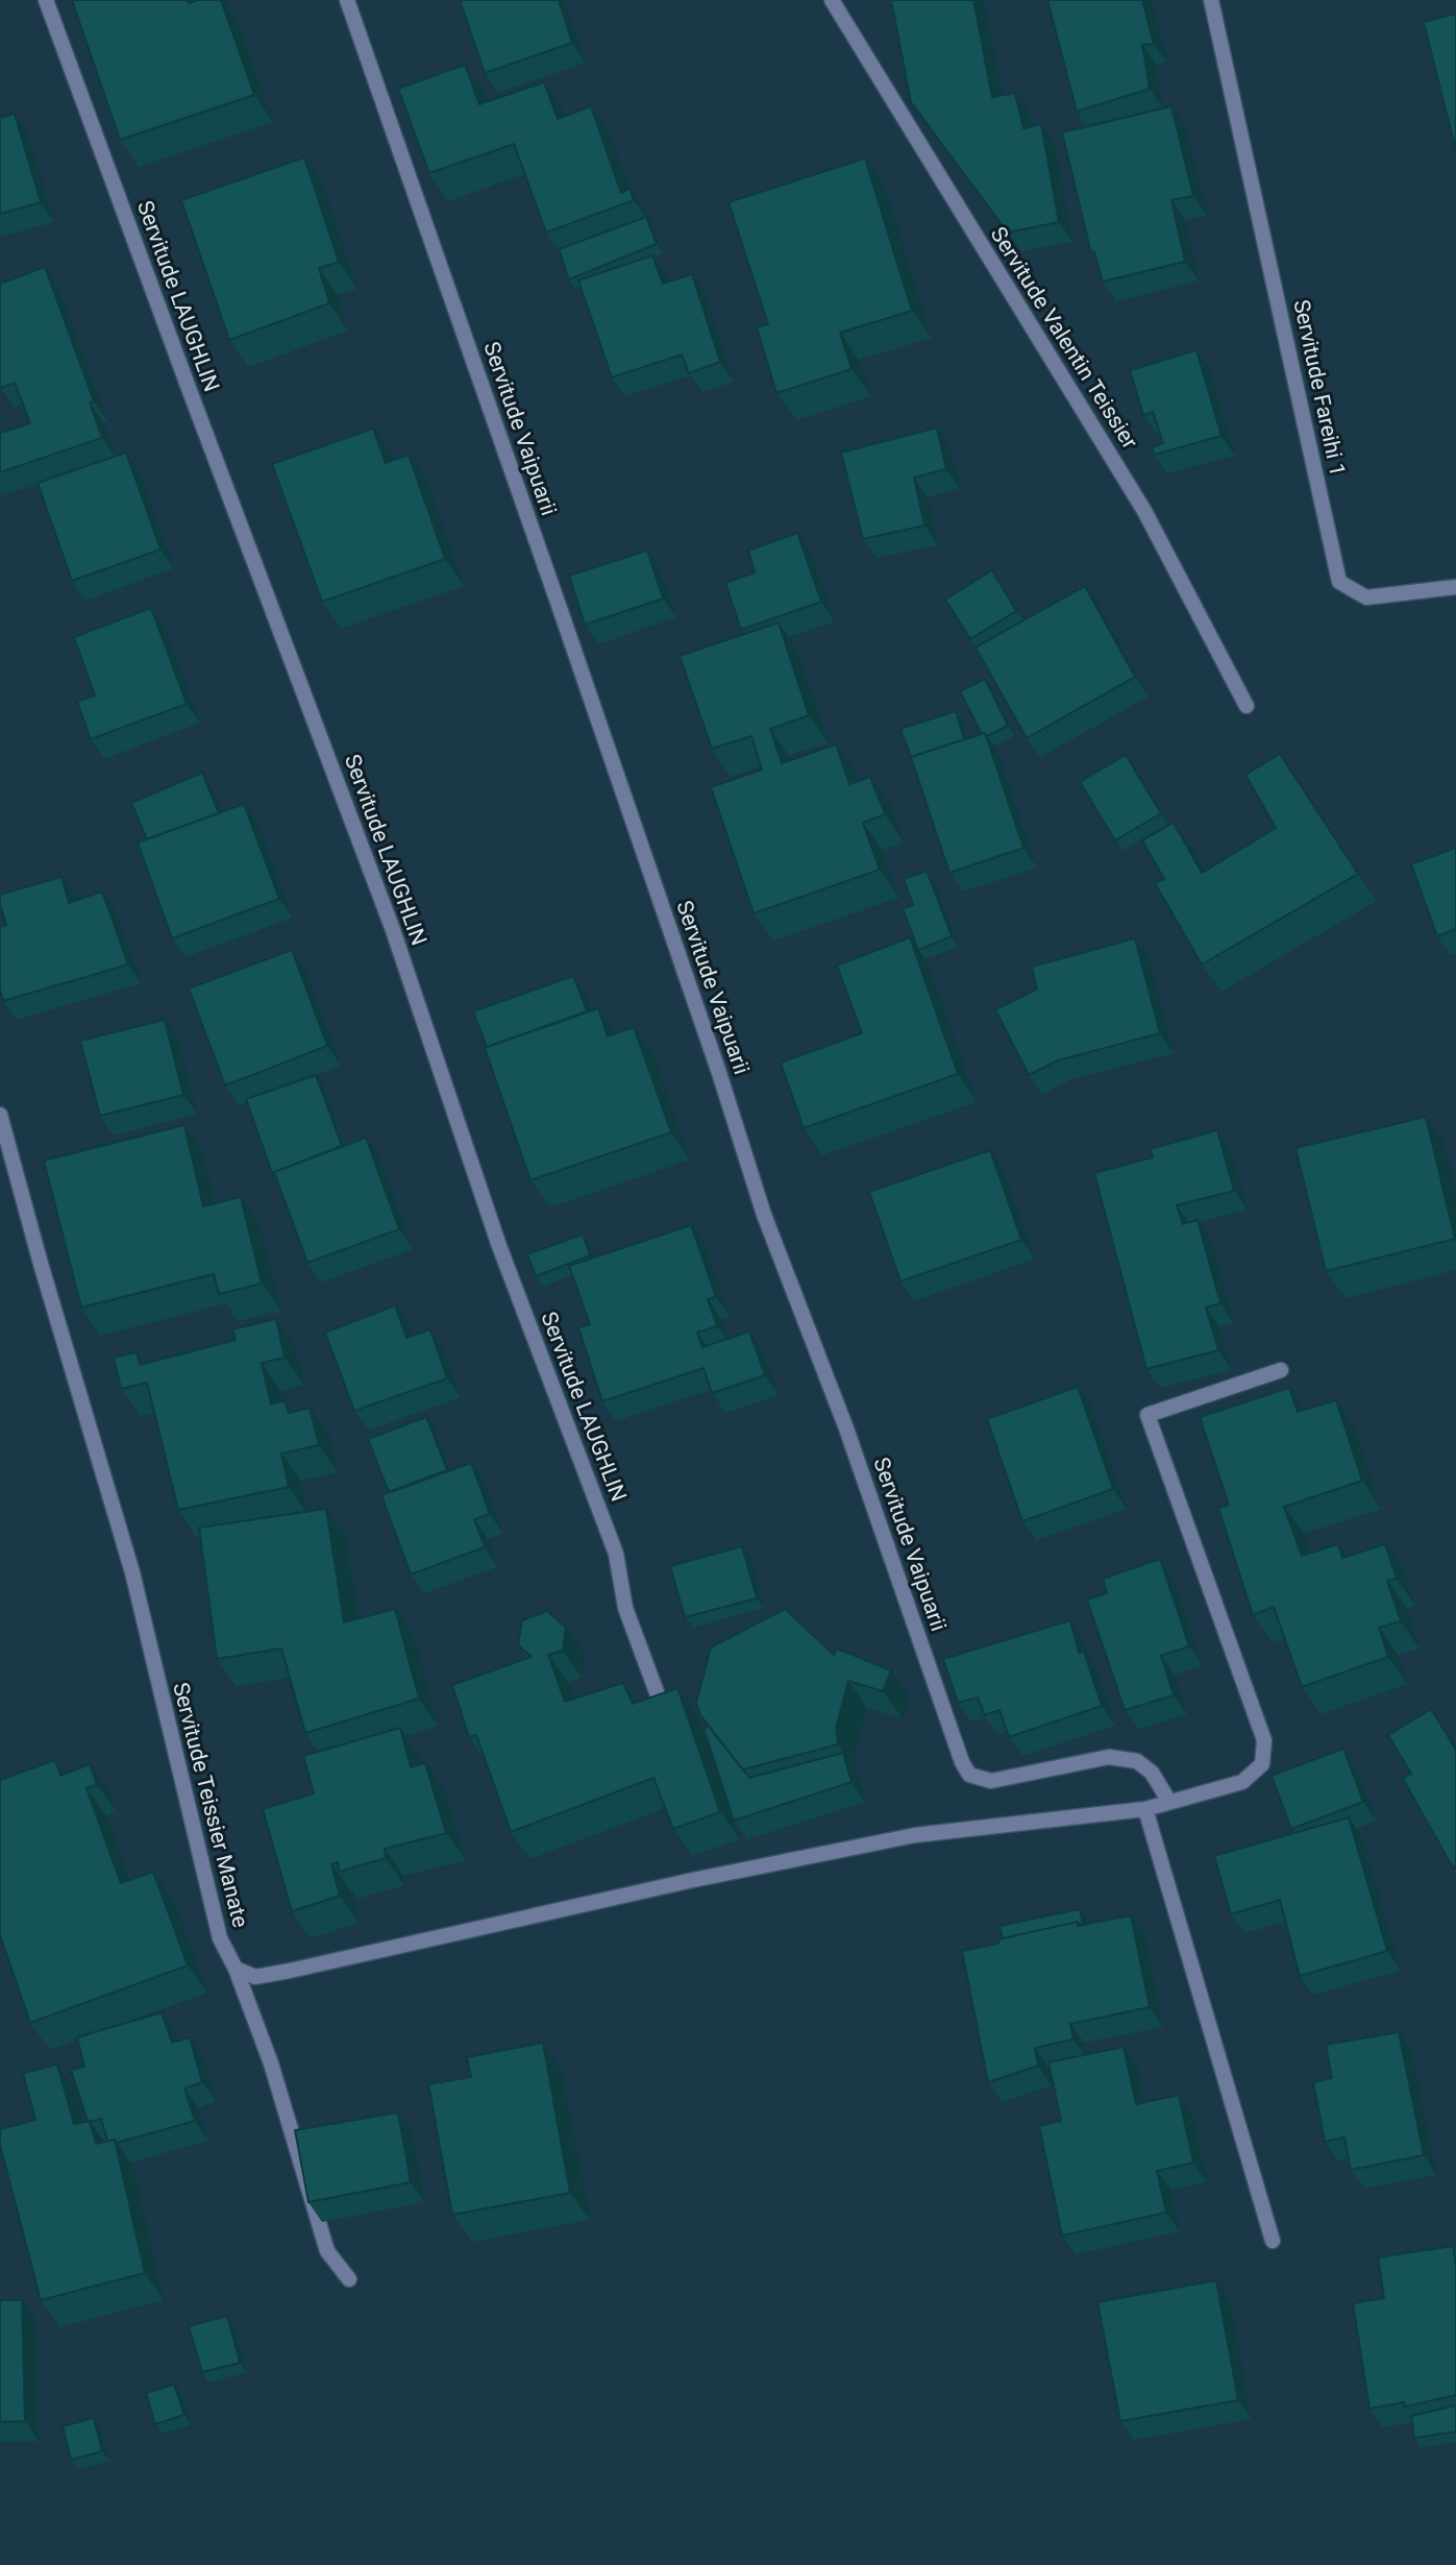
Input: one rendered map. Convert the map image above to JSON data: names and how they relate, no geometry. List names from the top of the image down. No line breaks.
{"streets":{"street":["Servitude LAUGHLIN","Servitude Valentin Teissier","Servitude Fareihi 1","Servitude Vaipuarii","Servitude Teissier Manate"]}}
